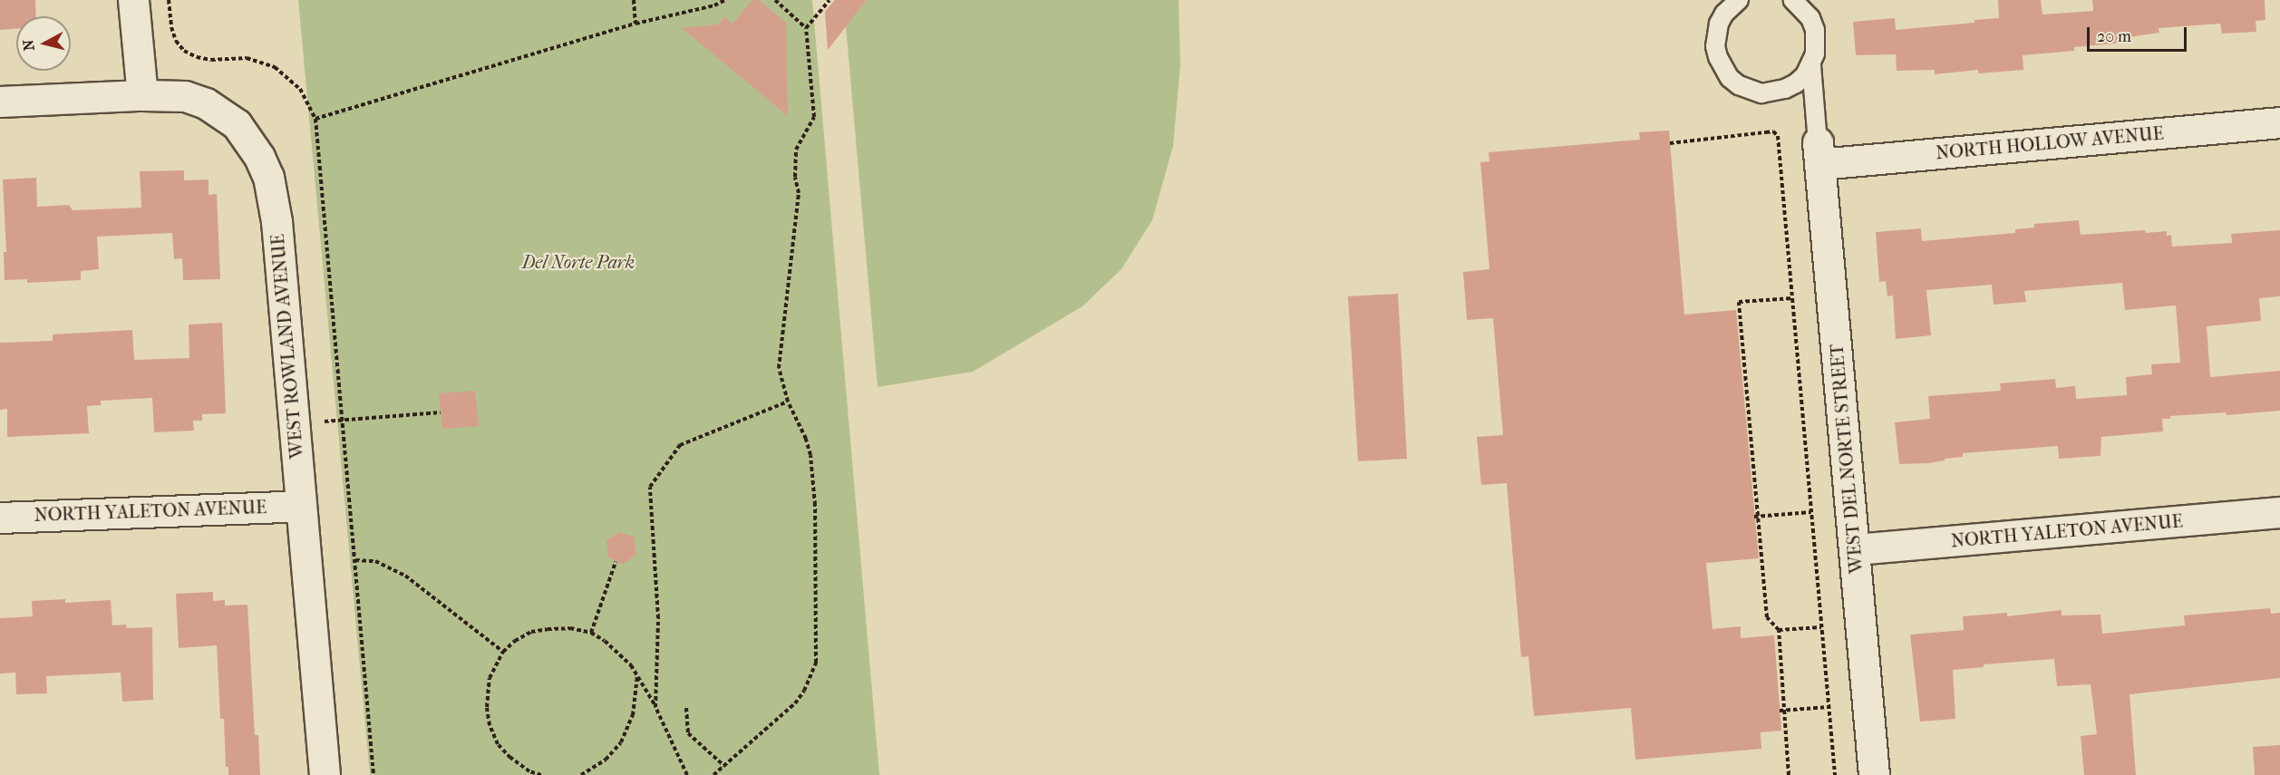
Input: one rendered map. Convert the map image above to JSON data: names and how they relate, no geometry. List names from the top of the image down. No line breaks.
{"streets":{"street":["NORTH HOLLOW AVENUE","WEST ROWLAND AVENUE","WEST DEL NORTE STREET","NORTH YALETON AVENUE"]},"crossings":[["NORTH HOLLOW AVENUE","WEST DEL NORTE STREET"],["WEST ROWLAND AVENUE","NORTH YALETON AVENUE"],["WEST DEL NORTE STREET","NORTH YALETON AVENUE"]],"parks":["Del Norte Park"],"scale_bar":"20 m","north":"left"}
